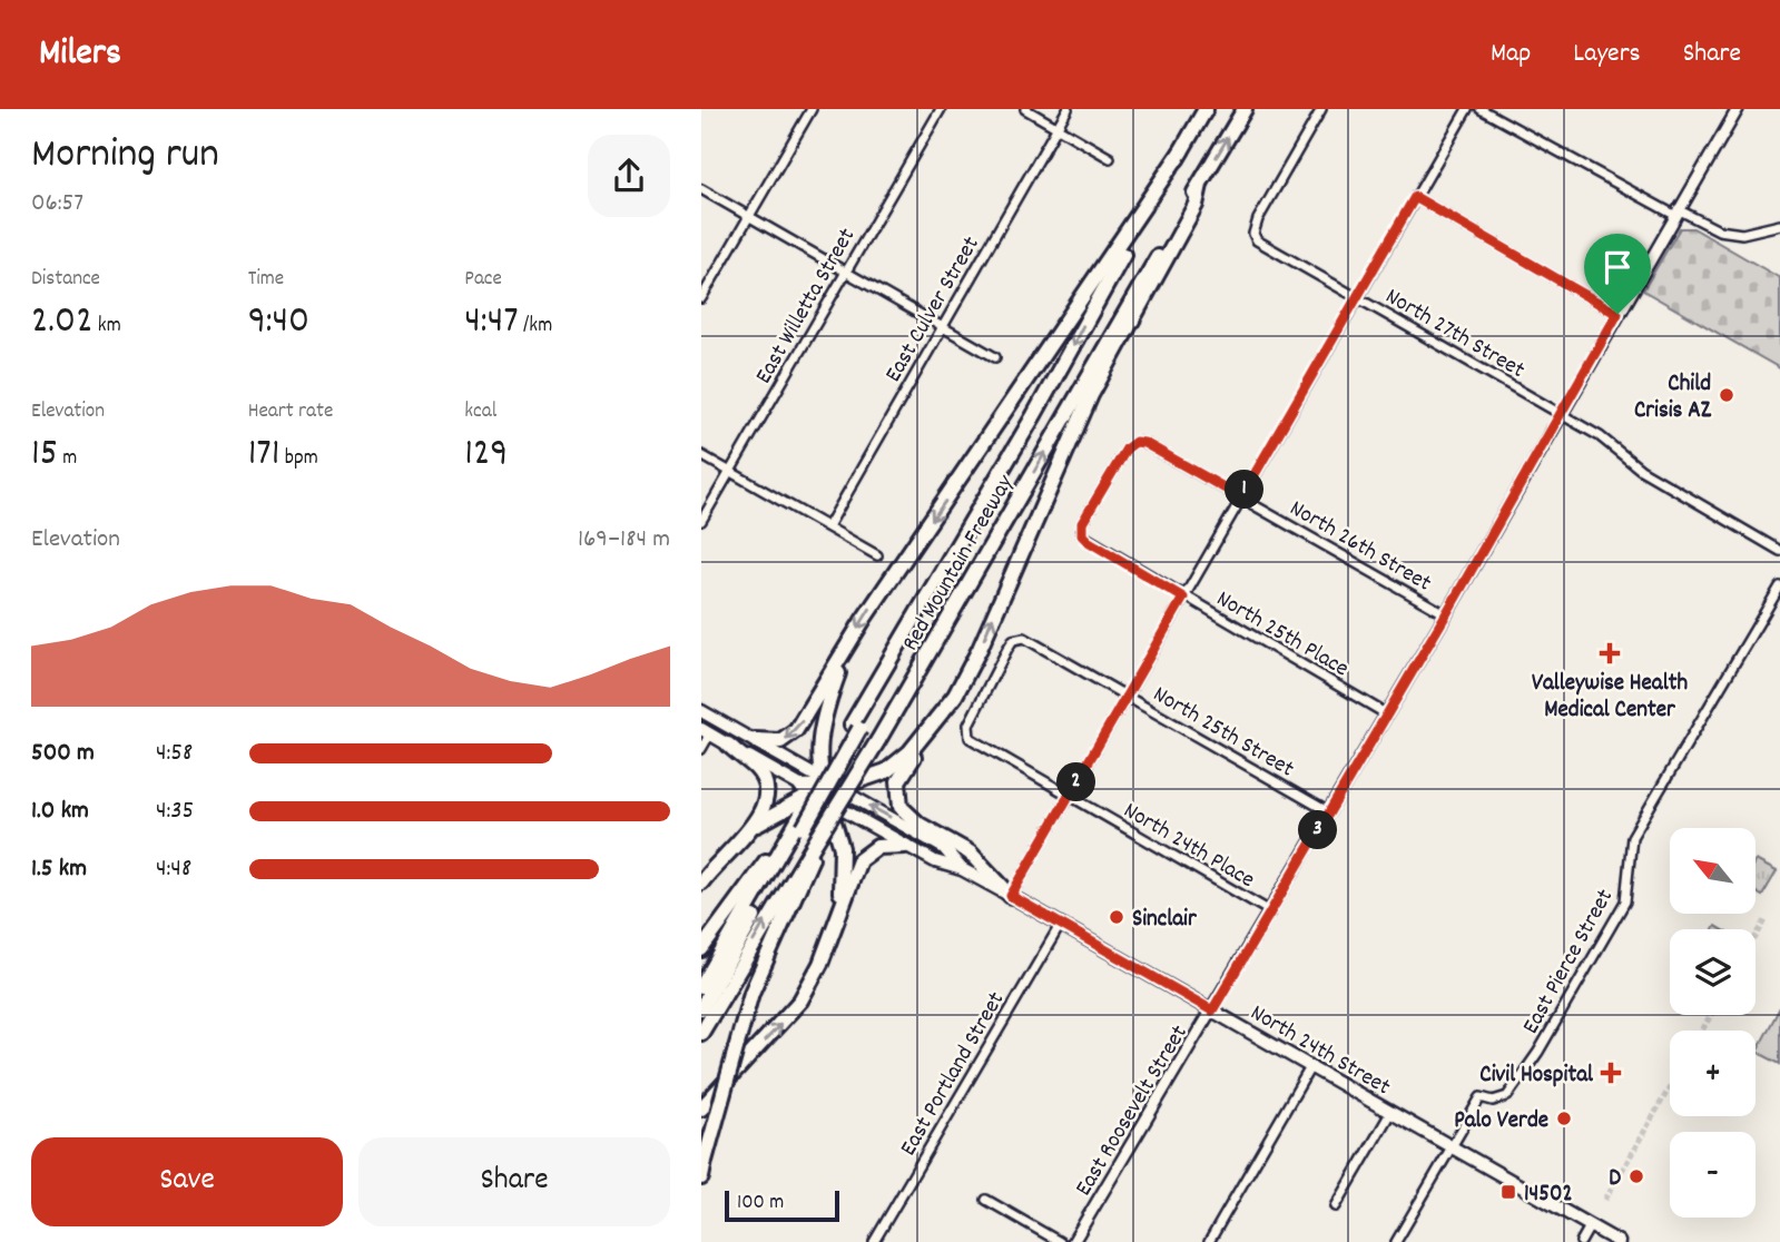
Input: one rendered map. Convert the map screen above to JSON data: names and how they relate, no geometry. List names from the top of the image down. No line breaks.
{"streets":{"highway":["Red Mountain Freeway"],"main road":["North 24th Street"],"street":["East Willetta Street","East Culver Street","North 27th Street","North 26th Street","North 25th Place","North 25th Street","North 24th Place","East Pierce Street","East Portland Street","East Roosevelt Street"]},"crossings":[["North 27th Street","East Roosevelt Street"],["North 26th Street","North 25th Place"],["North 26th Street","East Roosevelt Street"],["Red Mountain Freeway","North 24th Street"],["North 25th Place","East Roosevelt Street"],["North 25th Street","North 24th Place"],["North 25th Street","East Roosevelt Street"],["North 24th Place","East Roosevelt Street"],["East Pierce Street","North 24th Street"],["North 24th Street","East Portland Street"],["North 24th Street","East Roosevelt Street"]],"places":{"other":["Child Crisis AZ","Sinclair","Palo Verde","D"],"health":["Valleywise Health Medical Center","Civil Hospital"],"transit":["14502"]},"scale_bar":"100 m","north":"top left","page":{"header":"Milers","nav":["Map","Layers","Share"],"heading":["Morning run","06:57"],"stats":[["Distance","2.02 km"],["Time","9:40"],["Pace","4:47 /km"],["Elevation","15 m"],["Heart rate","171 bpm"],["kcal","129"]],"pins":["1","2","3"],"chart":["Elevation","169–184 m"],"list":[{"name":"500 m","note":"4:58"},{"name":"1.0 km","note":"4:35"},{"name":"1.5 km","note":"4:48"}],"map_buttons":["+","−"],"buttons":["Save","Share"],"scale":"100 m"}}
